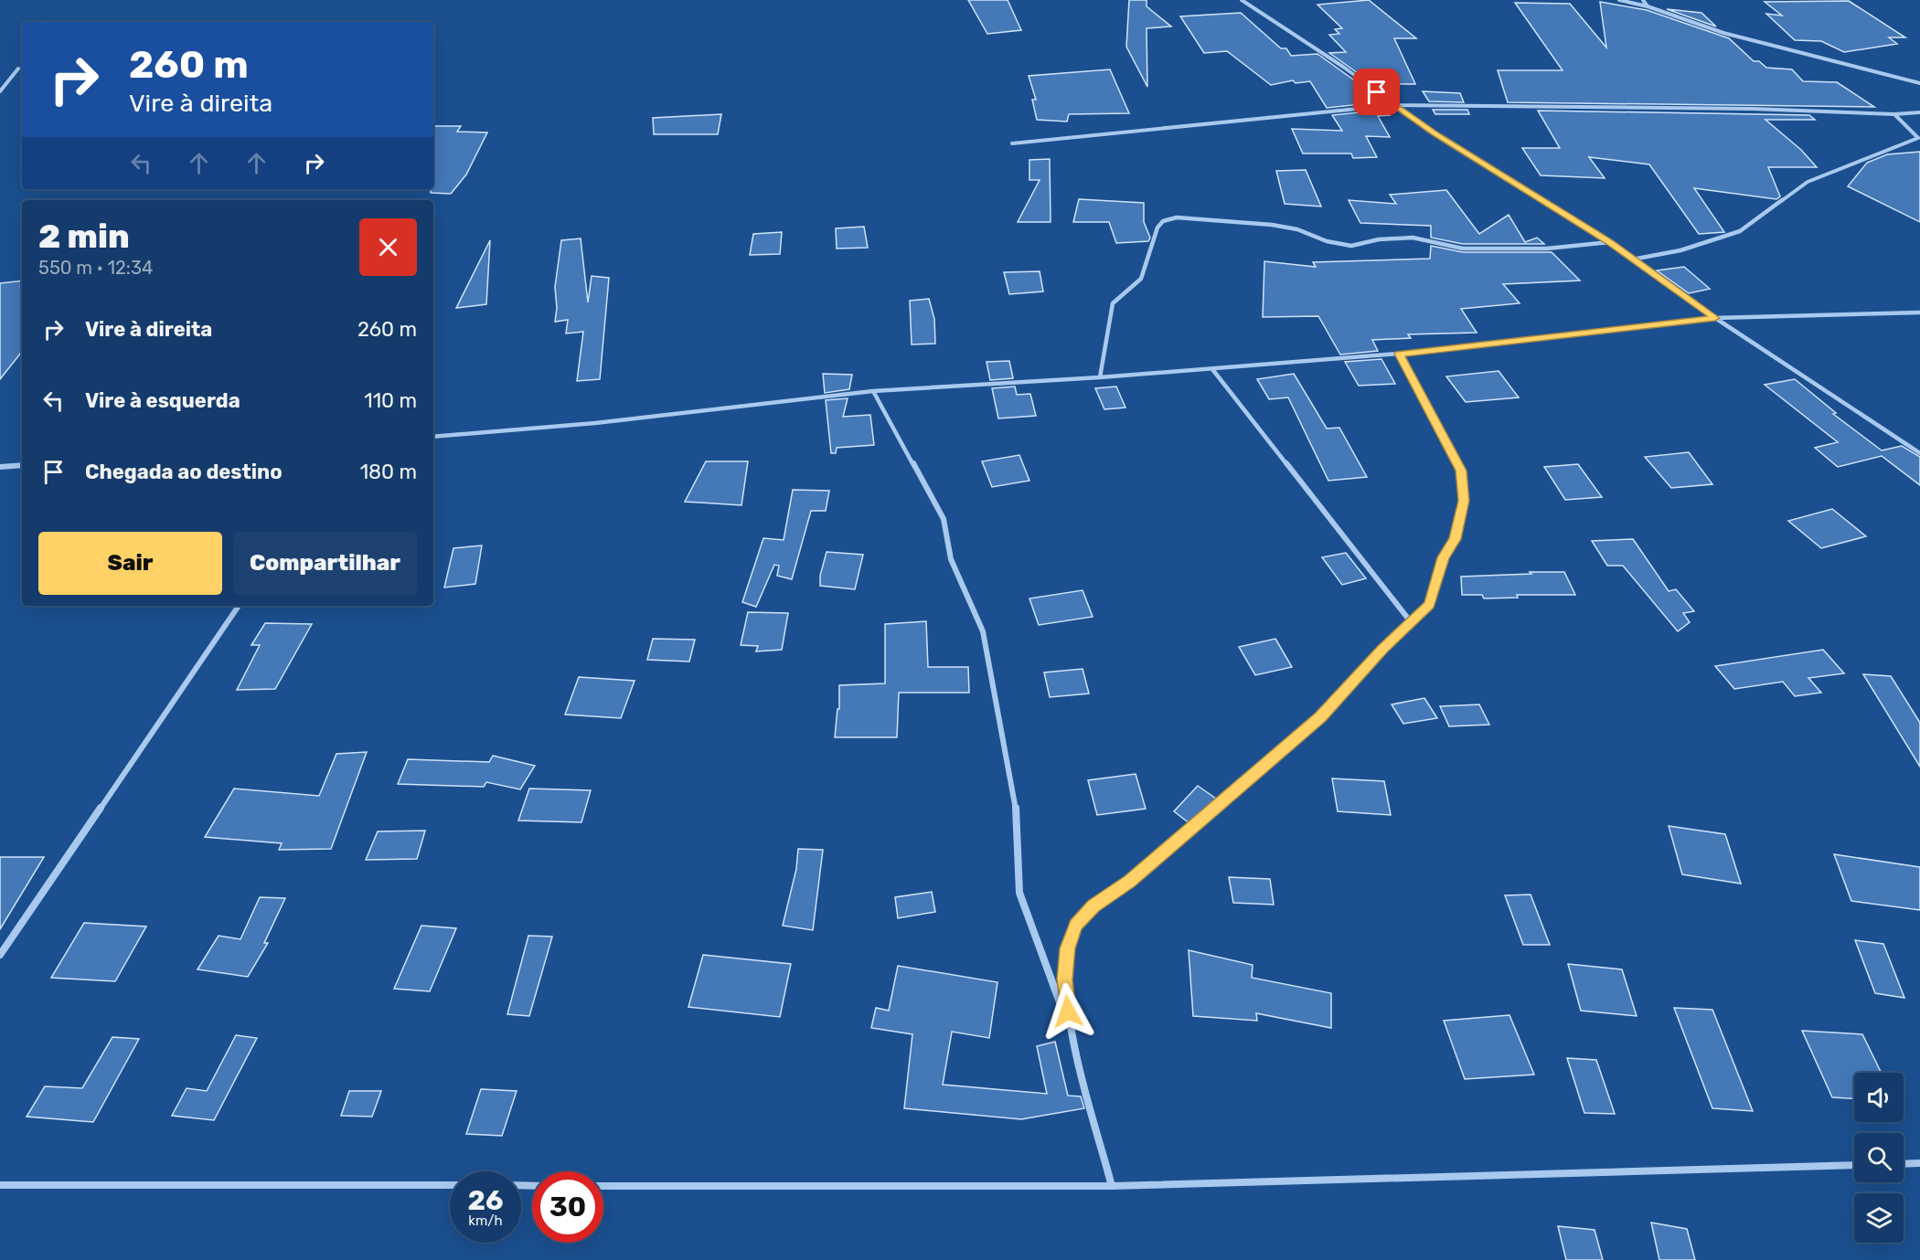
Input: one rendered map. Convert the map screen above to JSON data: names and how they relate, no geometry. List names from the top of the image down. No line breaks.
{"page":{"turn":["260 m","Vire à direita"],"heading":["2 min","550 m · 12:34"],"list":[{"name":"Vire à direita","value":"260 m"},{"name":"Vire à esquerda","value":"110 m"},{"name":"Chegada ao destino","value":"180 m"}],"buttons":["Sair","Compartilhar"],"speed":"26 km/h","limit":"30"}}
